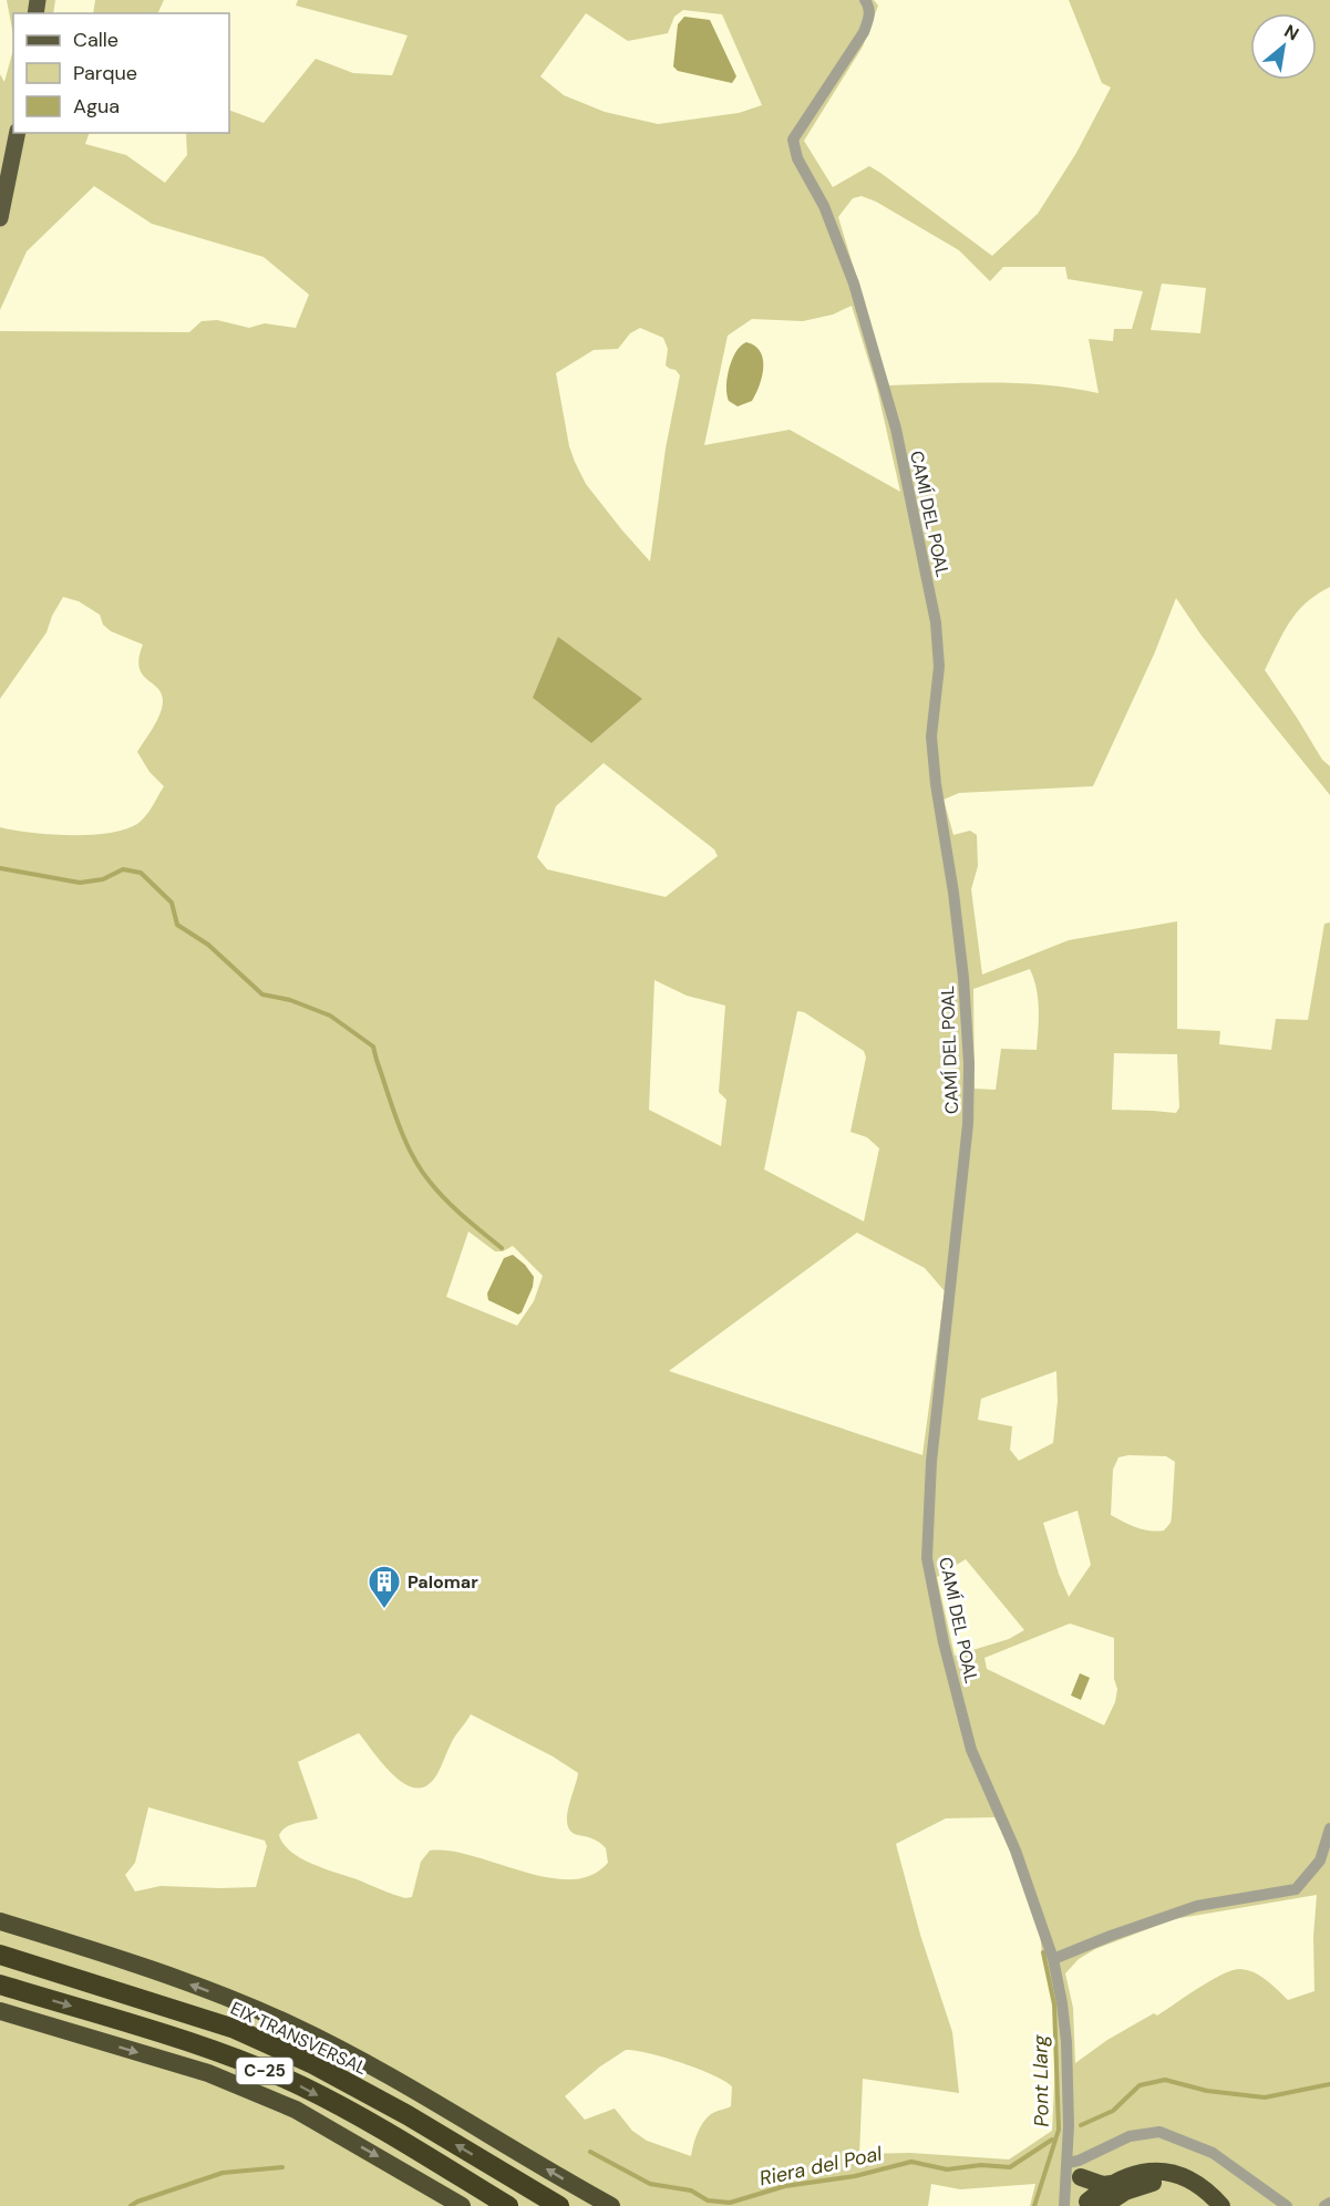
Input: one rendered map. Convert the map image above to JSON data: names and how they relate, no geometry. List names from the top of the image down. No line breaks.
{"streets":{"highway":["EIX TRANSVERSAL","C-25"],"street":["CAMÍ DEL POAL"]},"water":["Pont Llarg","Riera del Poal"],"places":{"building":["Palomar"]},"legend":["Calle","Parque","Agua"],"north":"top right"}
